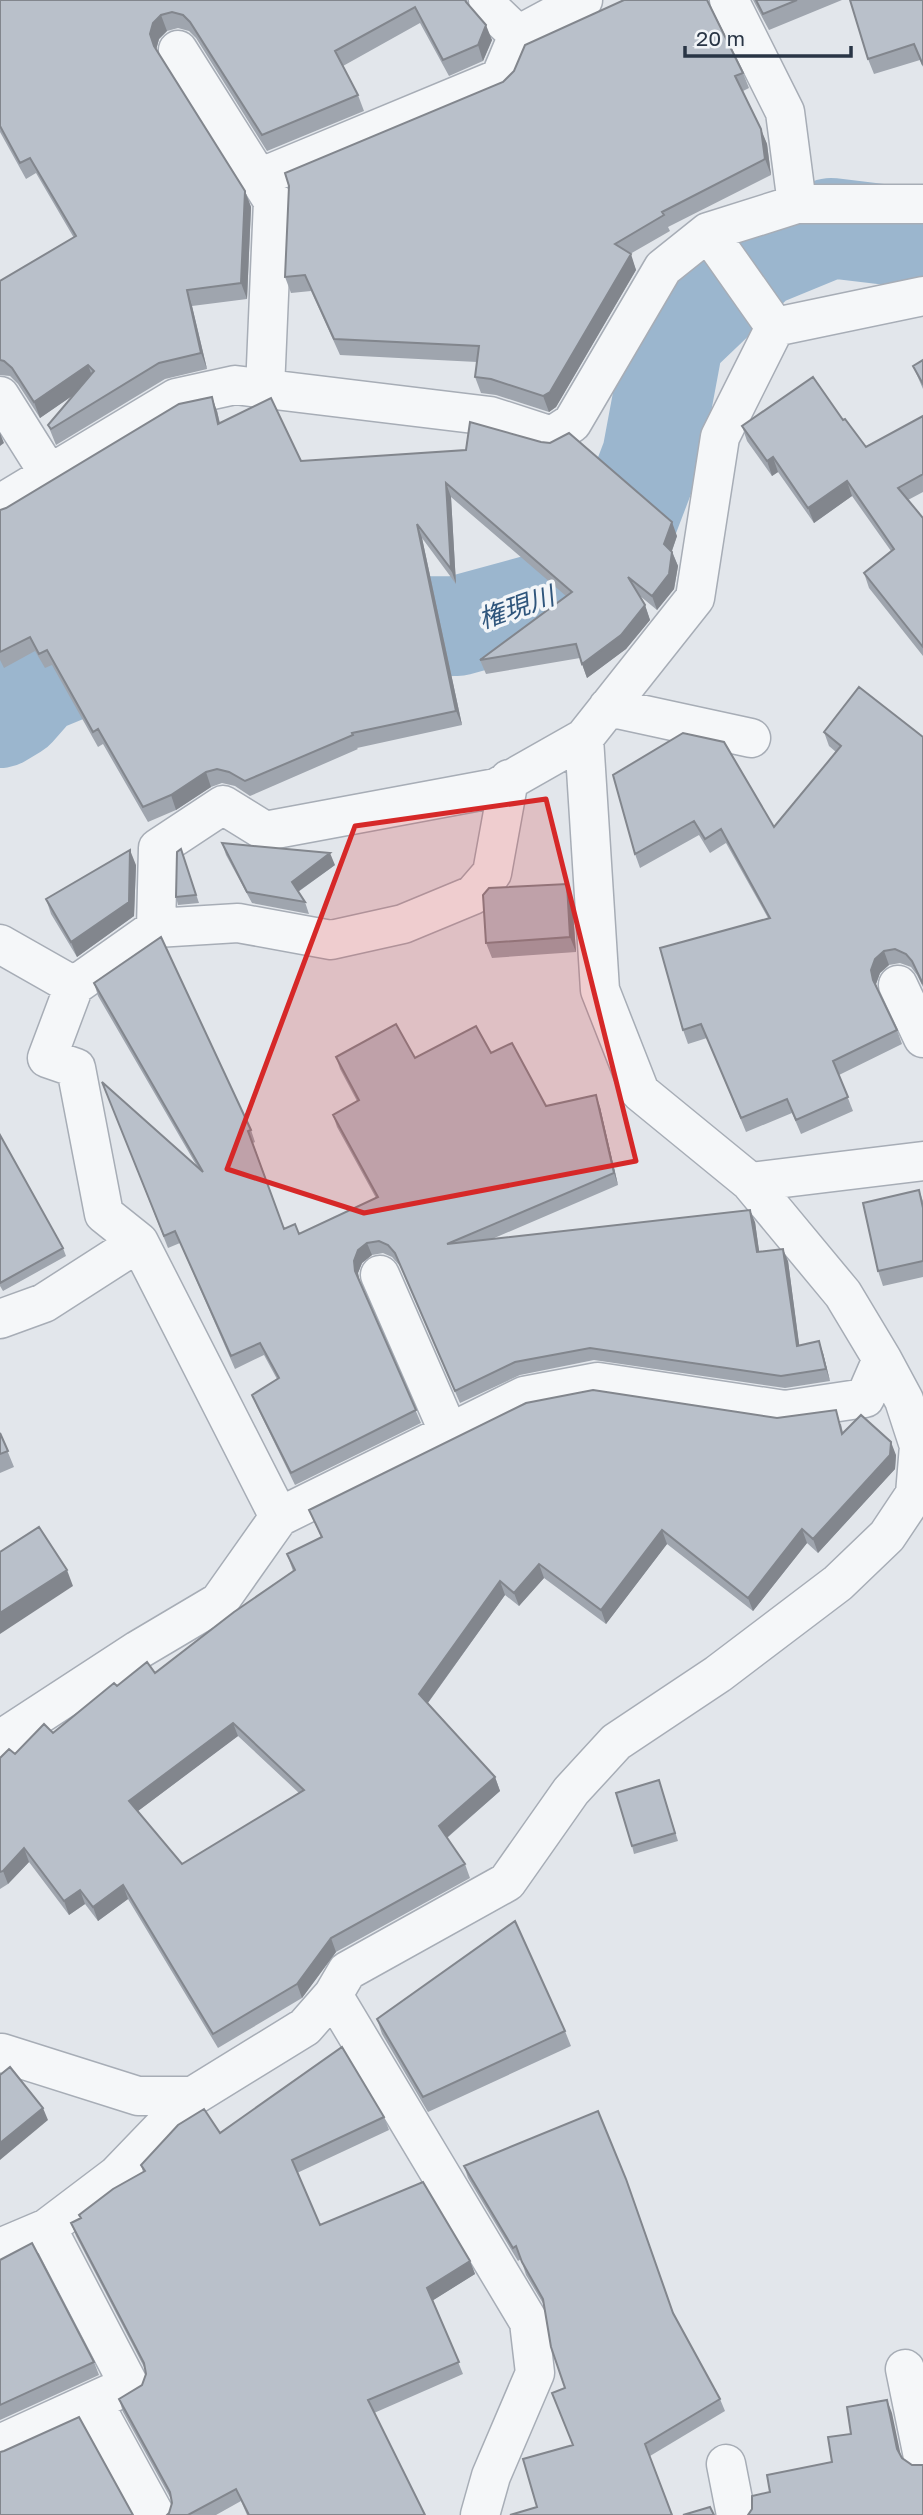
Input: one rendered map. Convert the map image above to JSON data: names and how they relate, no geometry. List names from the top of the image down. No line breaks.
{"water":["権現川"],"scale_bar":"20 m"}
